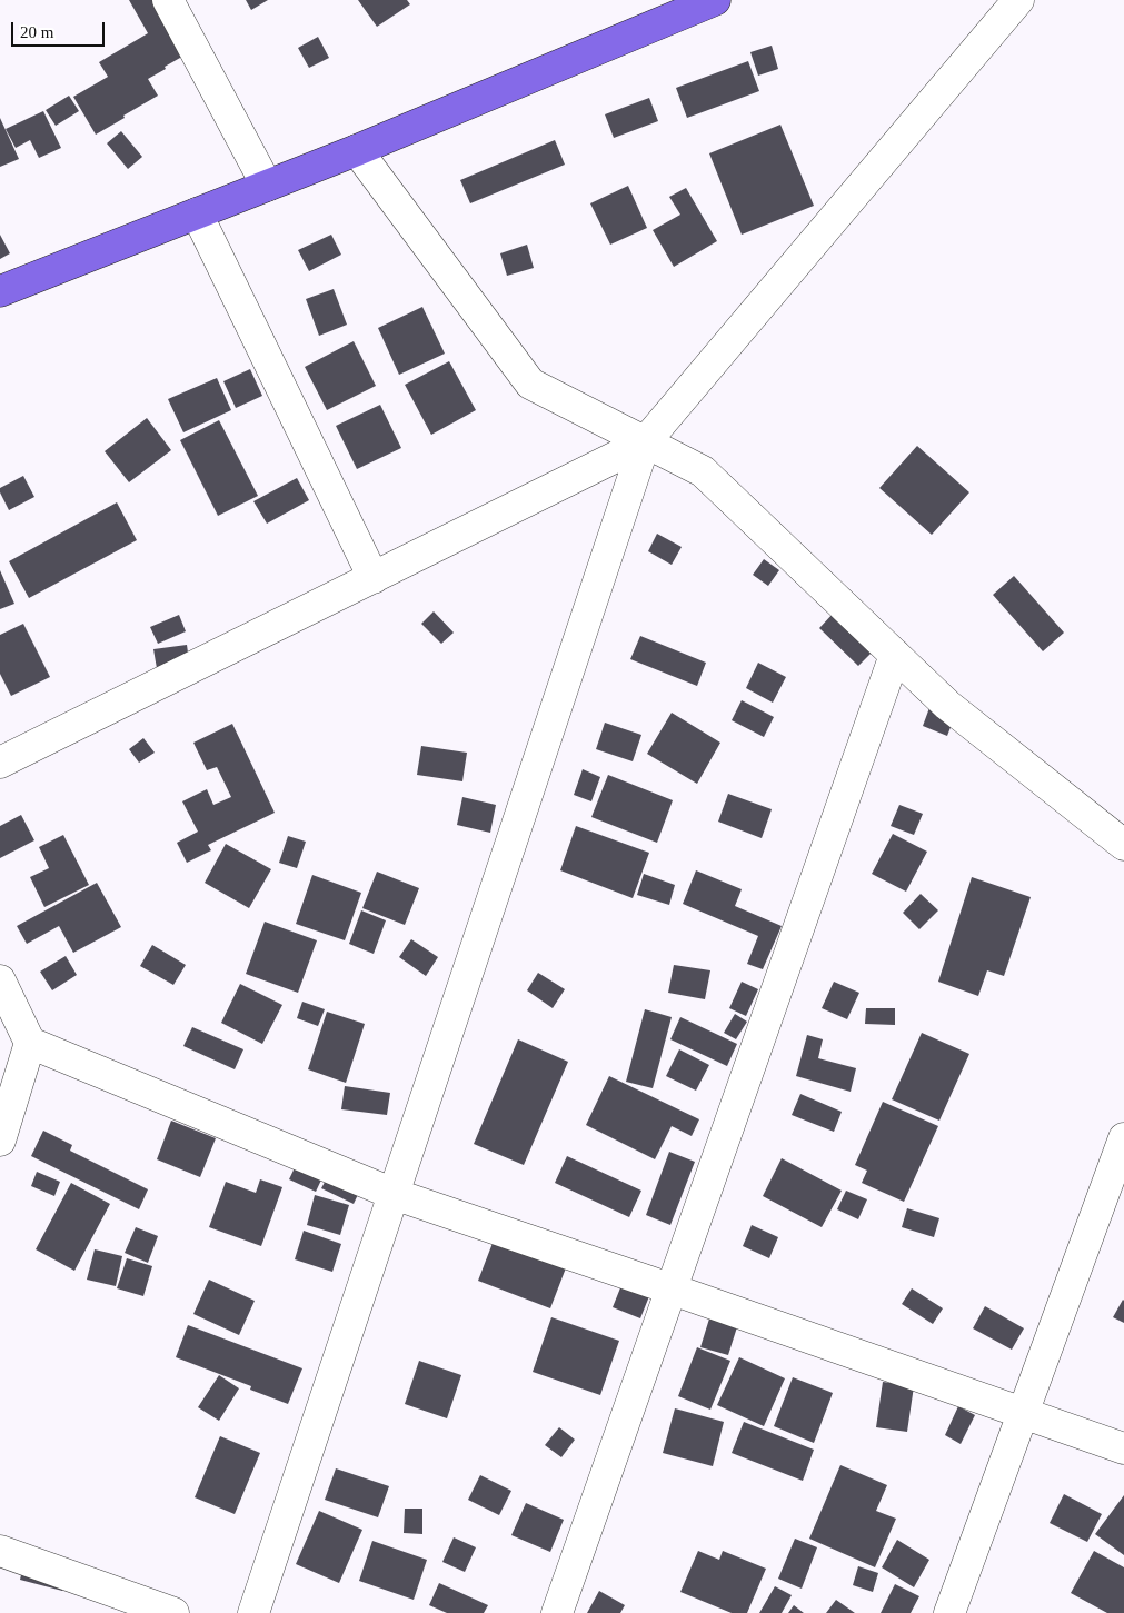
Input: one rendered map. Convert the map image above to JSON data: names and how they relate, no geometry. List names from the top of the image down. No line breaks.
{"scale_bar":"20 m"}
